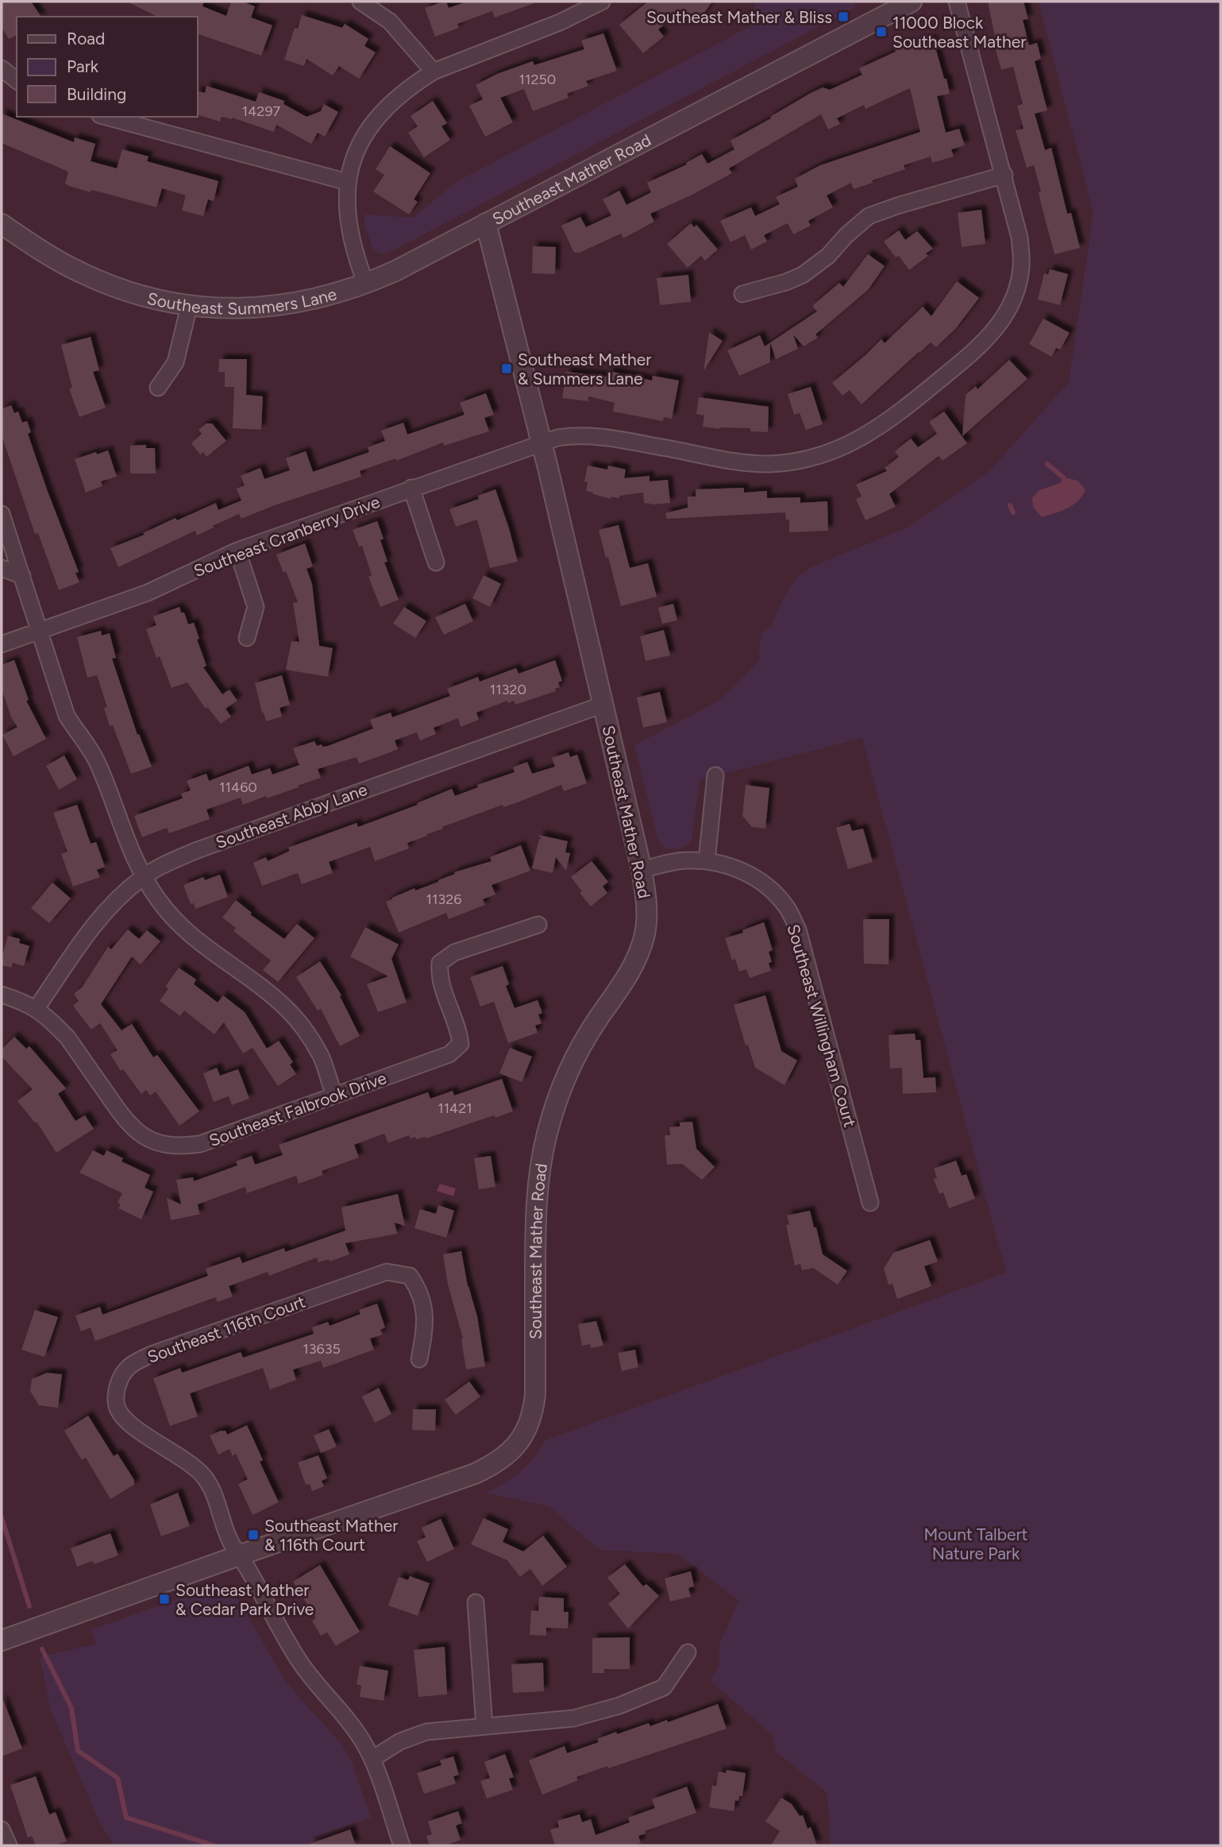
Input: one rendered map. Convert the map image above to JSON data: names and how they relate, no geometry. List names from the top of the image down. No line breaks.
{"streets":{"street":["Southeast Mather Road","Southeast Summers Lane","Southeast Cranberry Drive","Southeast Abby Lane","Southeast Willingham Court","Southeast Falbrook Drive","Southeast 116th Court"]},"crossings":[["Southeast Mather Road","Southeast Summers Lane"],["Southeast Mather Road","Southeast Cranberry Drive"],["Southeast Mather Road","Southeast Abby Lane"],["Southeast Mather Road","Southeast Willingham Court"],["Southeast Mather Road","Southeast 116th Court"],["Southeast Abby Lane","Southeast Falbrook Drive"]],"parks":["Mount Talbert Nature Park"],"places":{"transit":["Southeast Mather & Bliss","11000 Block Southeast Mather","Southeast Mather & Summers Lane","Southeast Mather & 116th Court","Southeast Mather & Cedar Park Drive"]},"house_numbers":["11250","14297","11320","11460","11326","11421","13635"],"legend":["Road","Park","Building"]}
